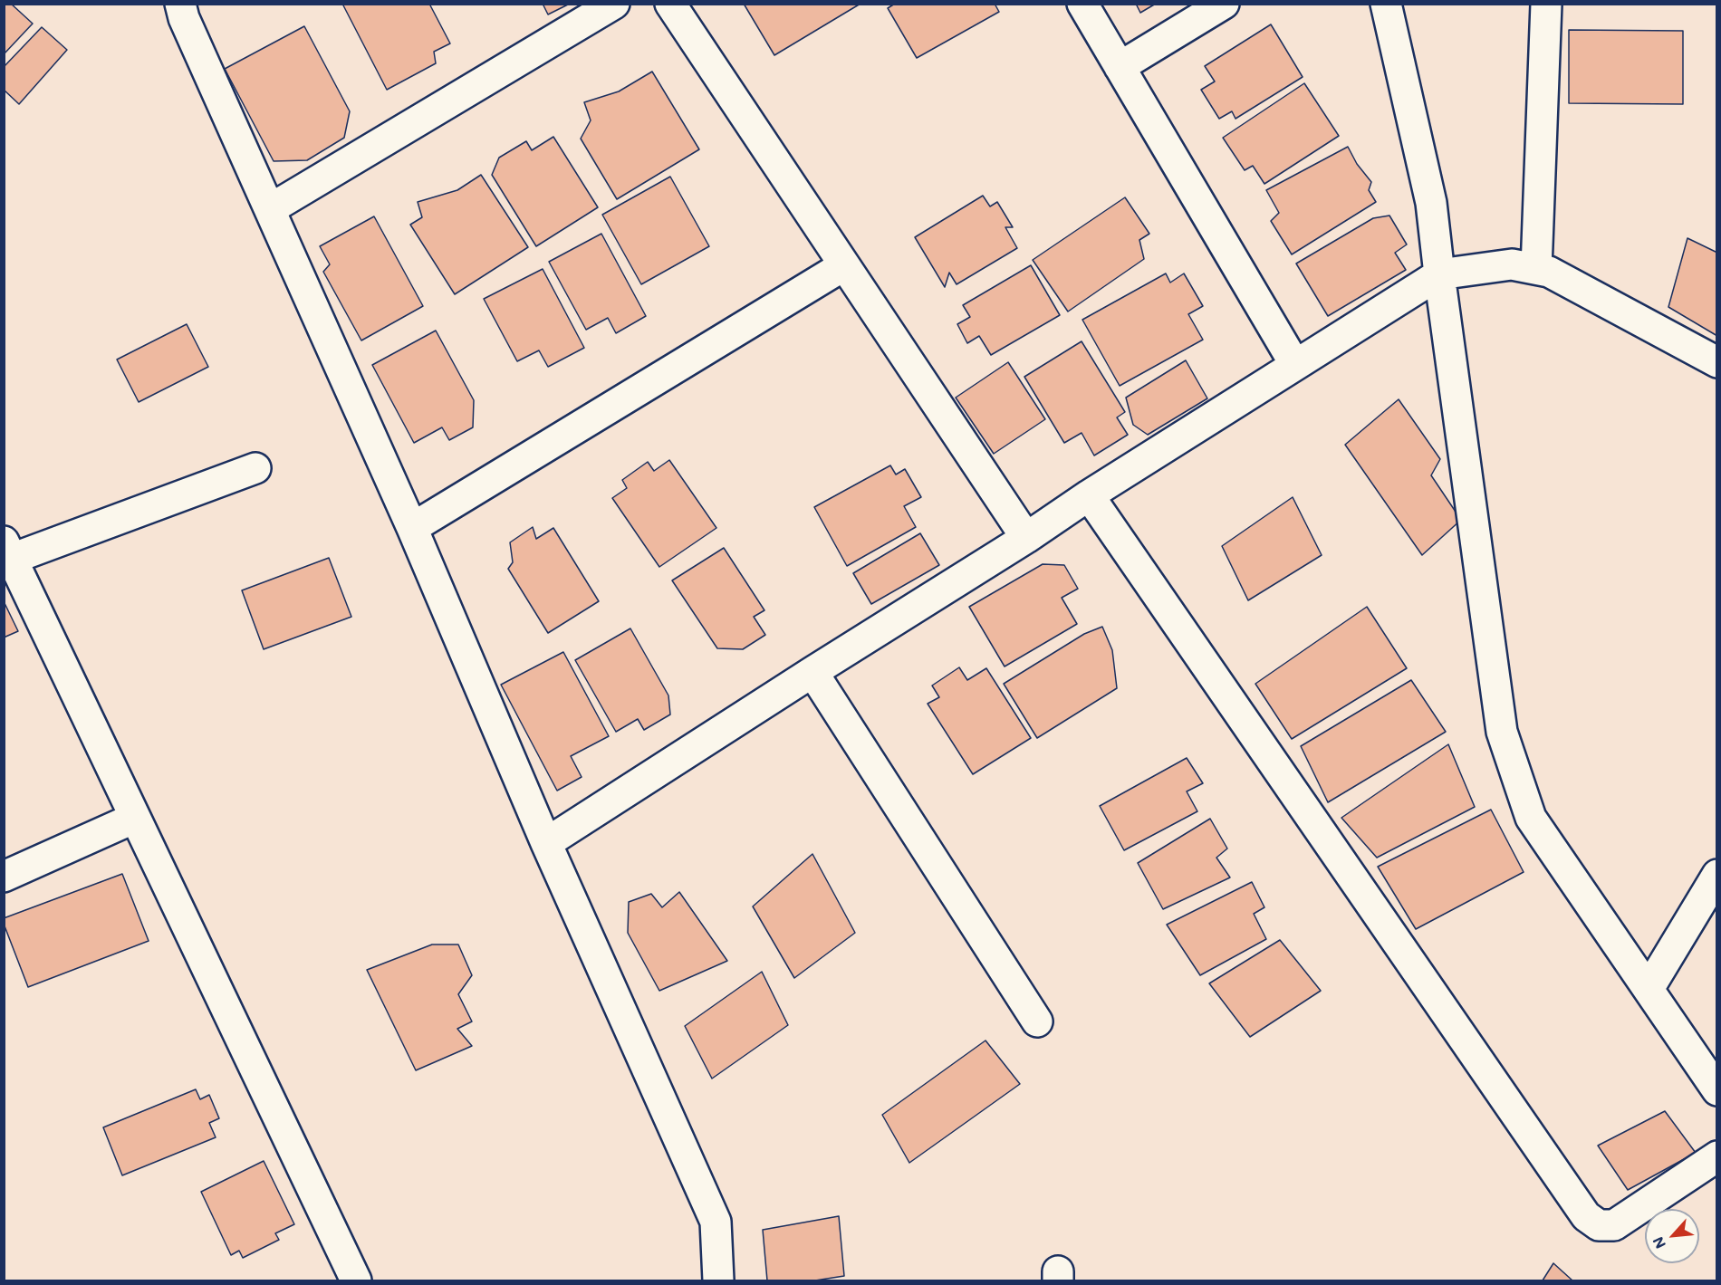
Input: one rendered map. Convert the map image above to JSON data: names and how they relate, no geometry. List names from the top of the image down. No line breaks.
{"north":"bottom left"}
